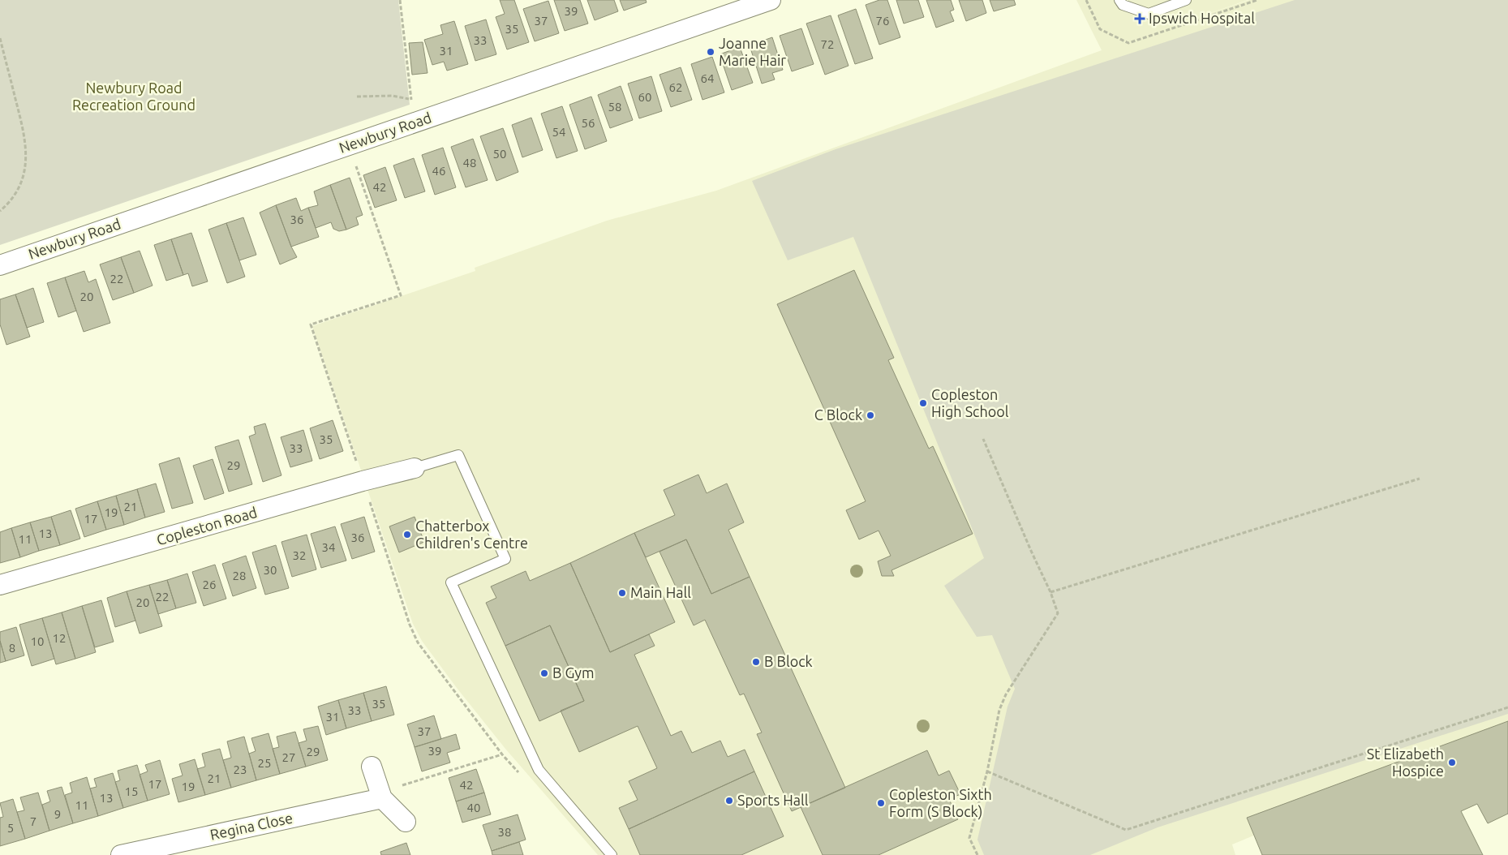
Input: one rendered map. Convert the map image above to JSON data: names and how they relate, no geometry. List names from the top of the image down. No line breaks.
{"streets":{"street":["Newbury Road","Copleston Road","Regina Close"]},"parks":["Newbury Road Recreation Ground"],"places":{"health":["Ipswich Hospital"],"other":["Joanne Marie Hair","Copleston High School","C Block","Chatterbox Children's Centre","Main Hall","B Block","B Gym","St Elizabeth Hospice","Sports Hall","Copleston Sixth Form (S Block)"]},"house_numbers":["39","37","76","35","33","72","31","64","62","60","58","56","54","50","48","46","42","36","22","20","35","33","29","21","19","17","13","36","11","34","32","30","28","26","22","20","12","10","8","35","33","31","37","39","29","27","25","23","21","17","42","19","15","13","11","40","9","7","5","38"]}
